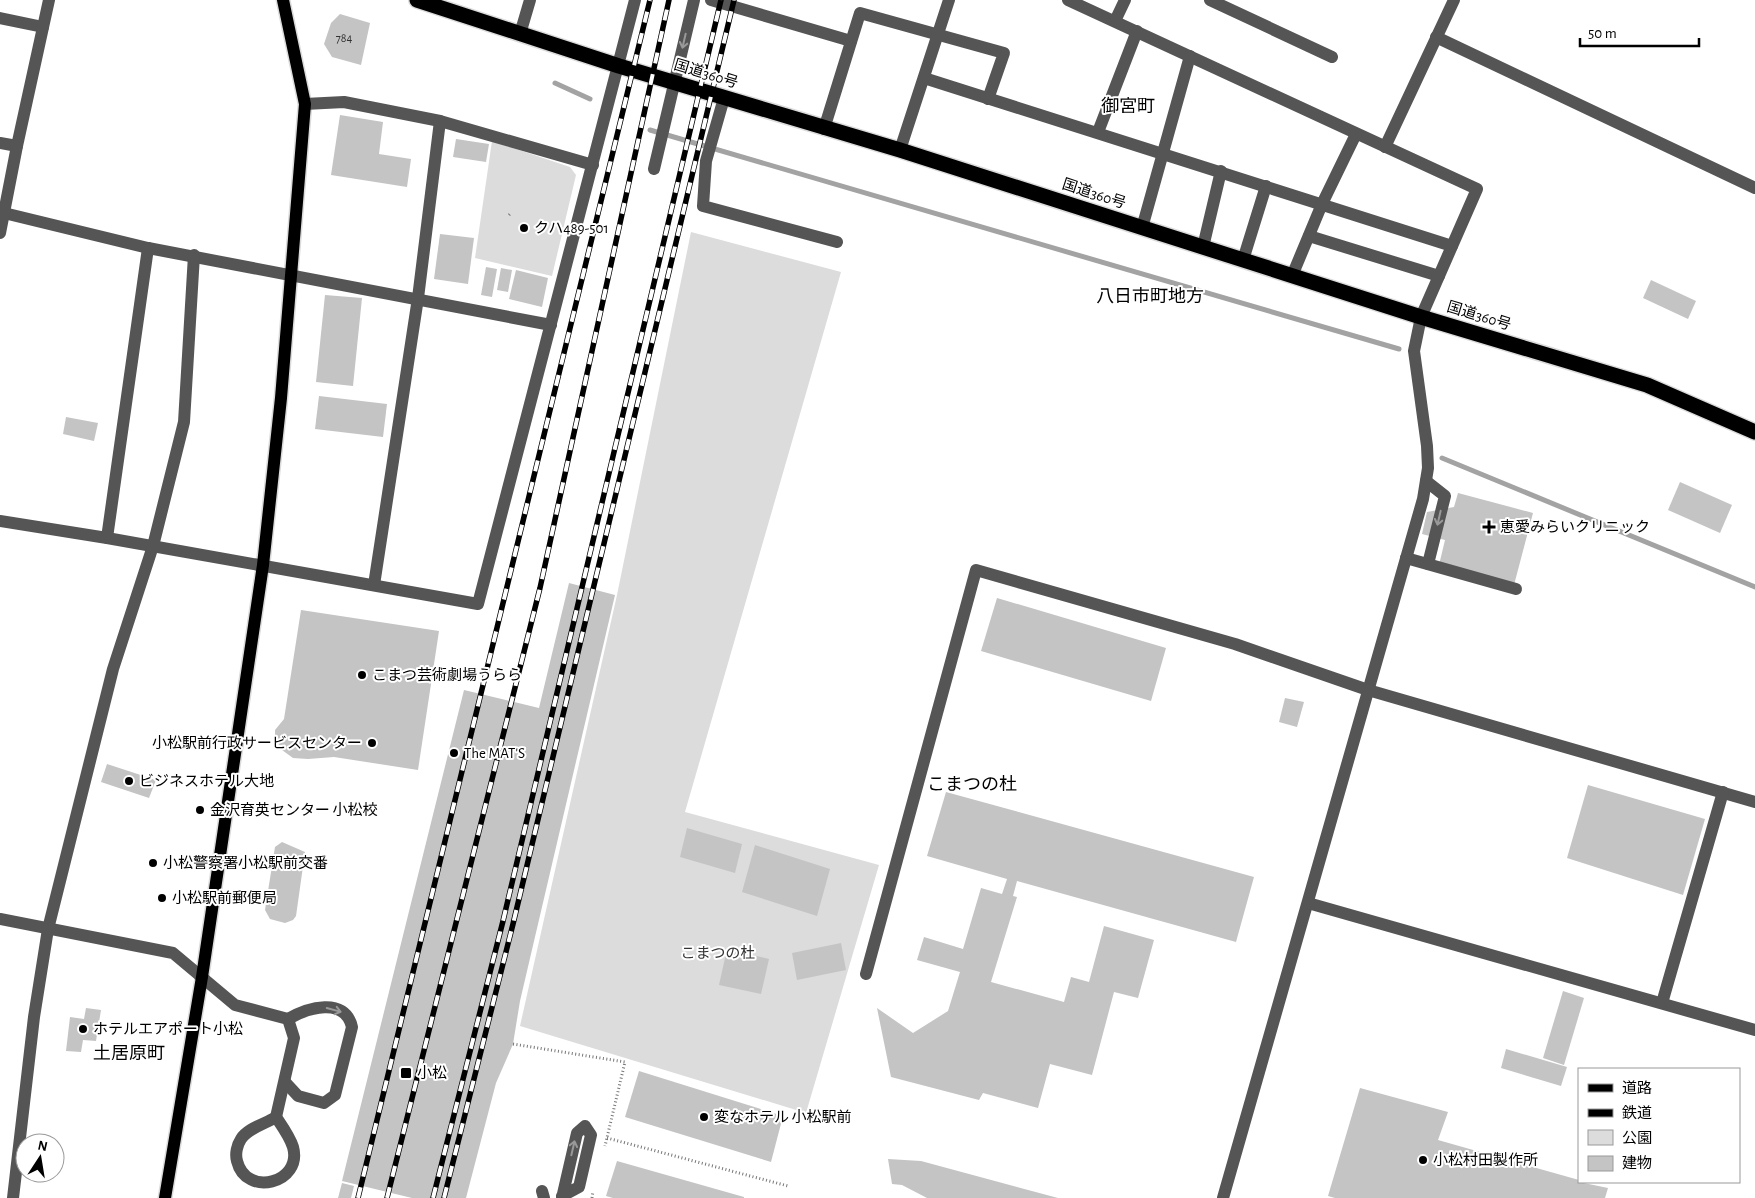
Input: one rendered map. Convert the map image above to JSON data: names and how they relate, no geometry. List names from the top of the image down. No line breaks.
{"streets":{"highway":["国道360号"]},"districts":["御宮町","八日市町地方","こまつの杜","土居原町"],"parks":["こまつの杜"],"places":{"other":["クハ489-501","こまつ芸術劇場うらら","小松駅前行政サービスセンター","The MAT'S","ビジネスホテル大地","金沢育英センター 小松校","小松警察署小松駅前交番","小松駅前郵便局","ホテルエアポート小松","変なホテル 小松駅前","小松村田製作所"],"health":["恵愛みらいクリニック"],"transit":["小松"]},"house_numbers":["784"],"legend":["道路","鉄道","公園","建物"],"scale_bar":"50 m","north":"top"}
